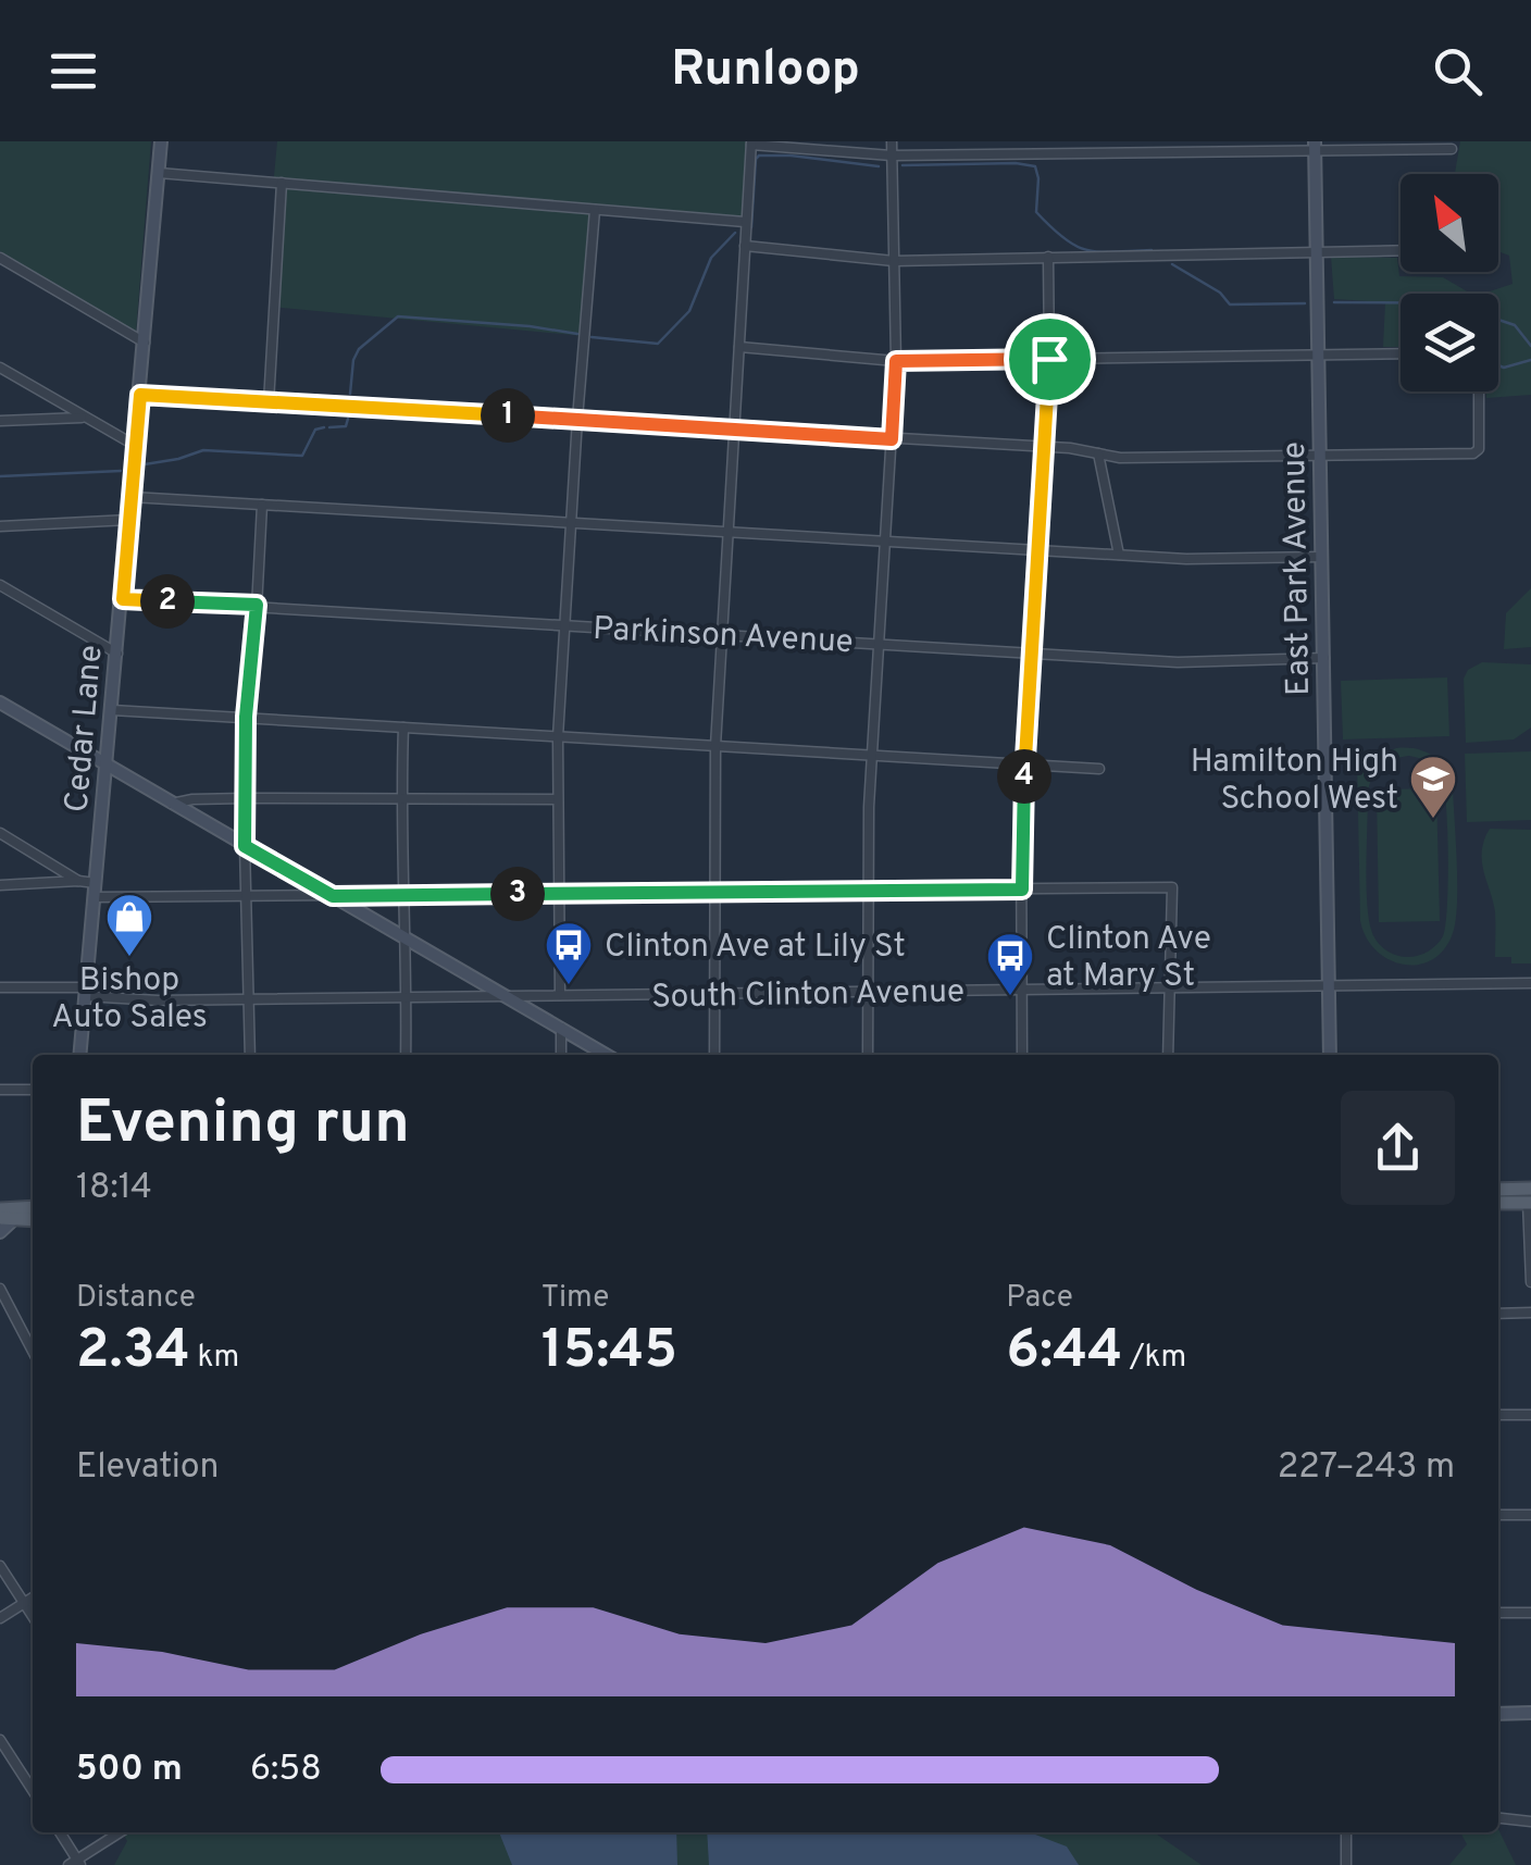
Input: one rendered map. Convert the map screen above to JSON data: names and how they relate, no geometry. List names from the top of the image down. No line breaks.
{"streets":{"street":["East Park Avenue","Parkinson Avenue","Cedar Lane","South Clinton Avenue"]},"crossings":[["East Park Avenue","Parkinson Avenue"],["East Park Avenue","South Clinton Avenue"],["Parkinson Avenue","Cedar Lane"],["Cedar Lane","South Clinton Avenue"]],"places":{"school or university":["Hamilton High School West"],"shop":["Bishop Auto Sales"],"bus stop":["Clinton Ave at Lily St","Clinton Ave at Mary St"]},"north":"top left","page":{"header":"Runloop","pins":["1","2","4","3"],"heading":["Evening run","18:14"],"stats":[["Distance","2.34 km"],["Time","15:45"],["Pace","6:44 /km"]],"chart":["Elevation","227–243 m"],"list":[{"name":"500 m","note":"6:58"}]}}
